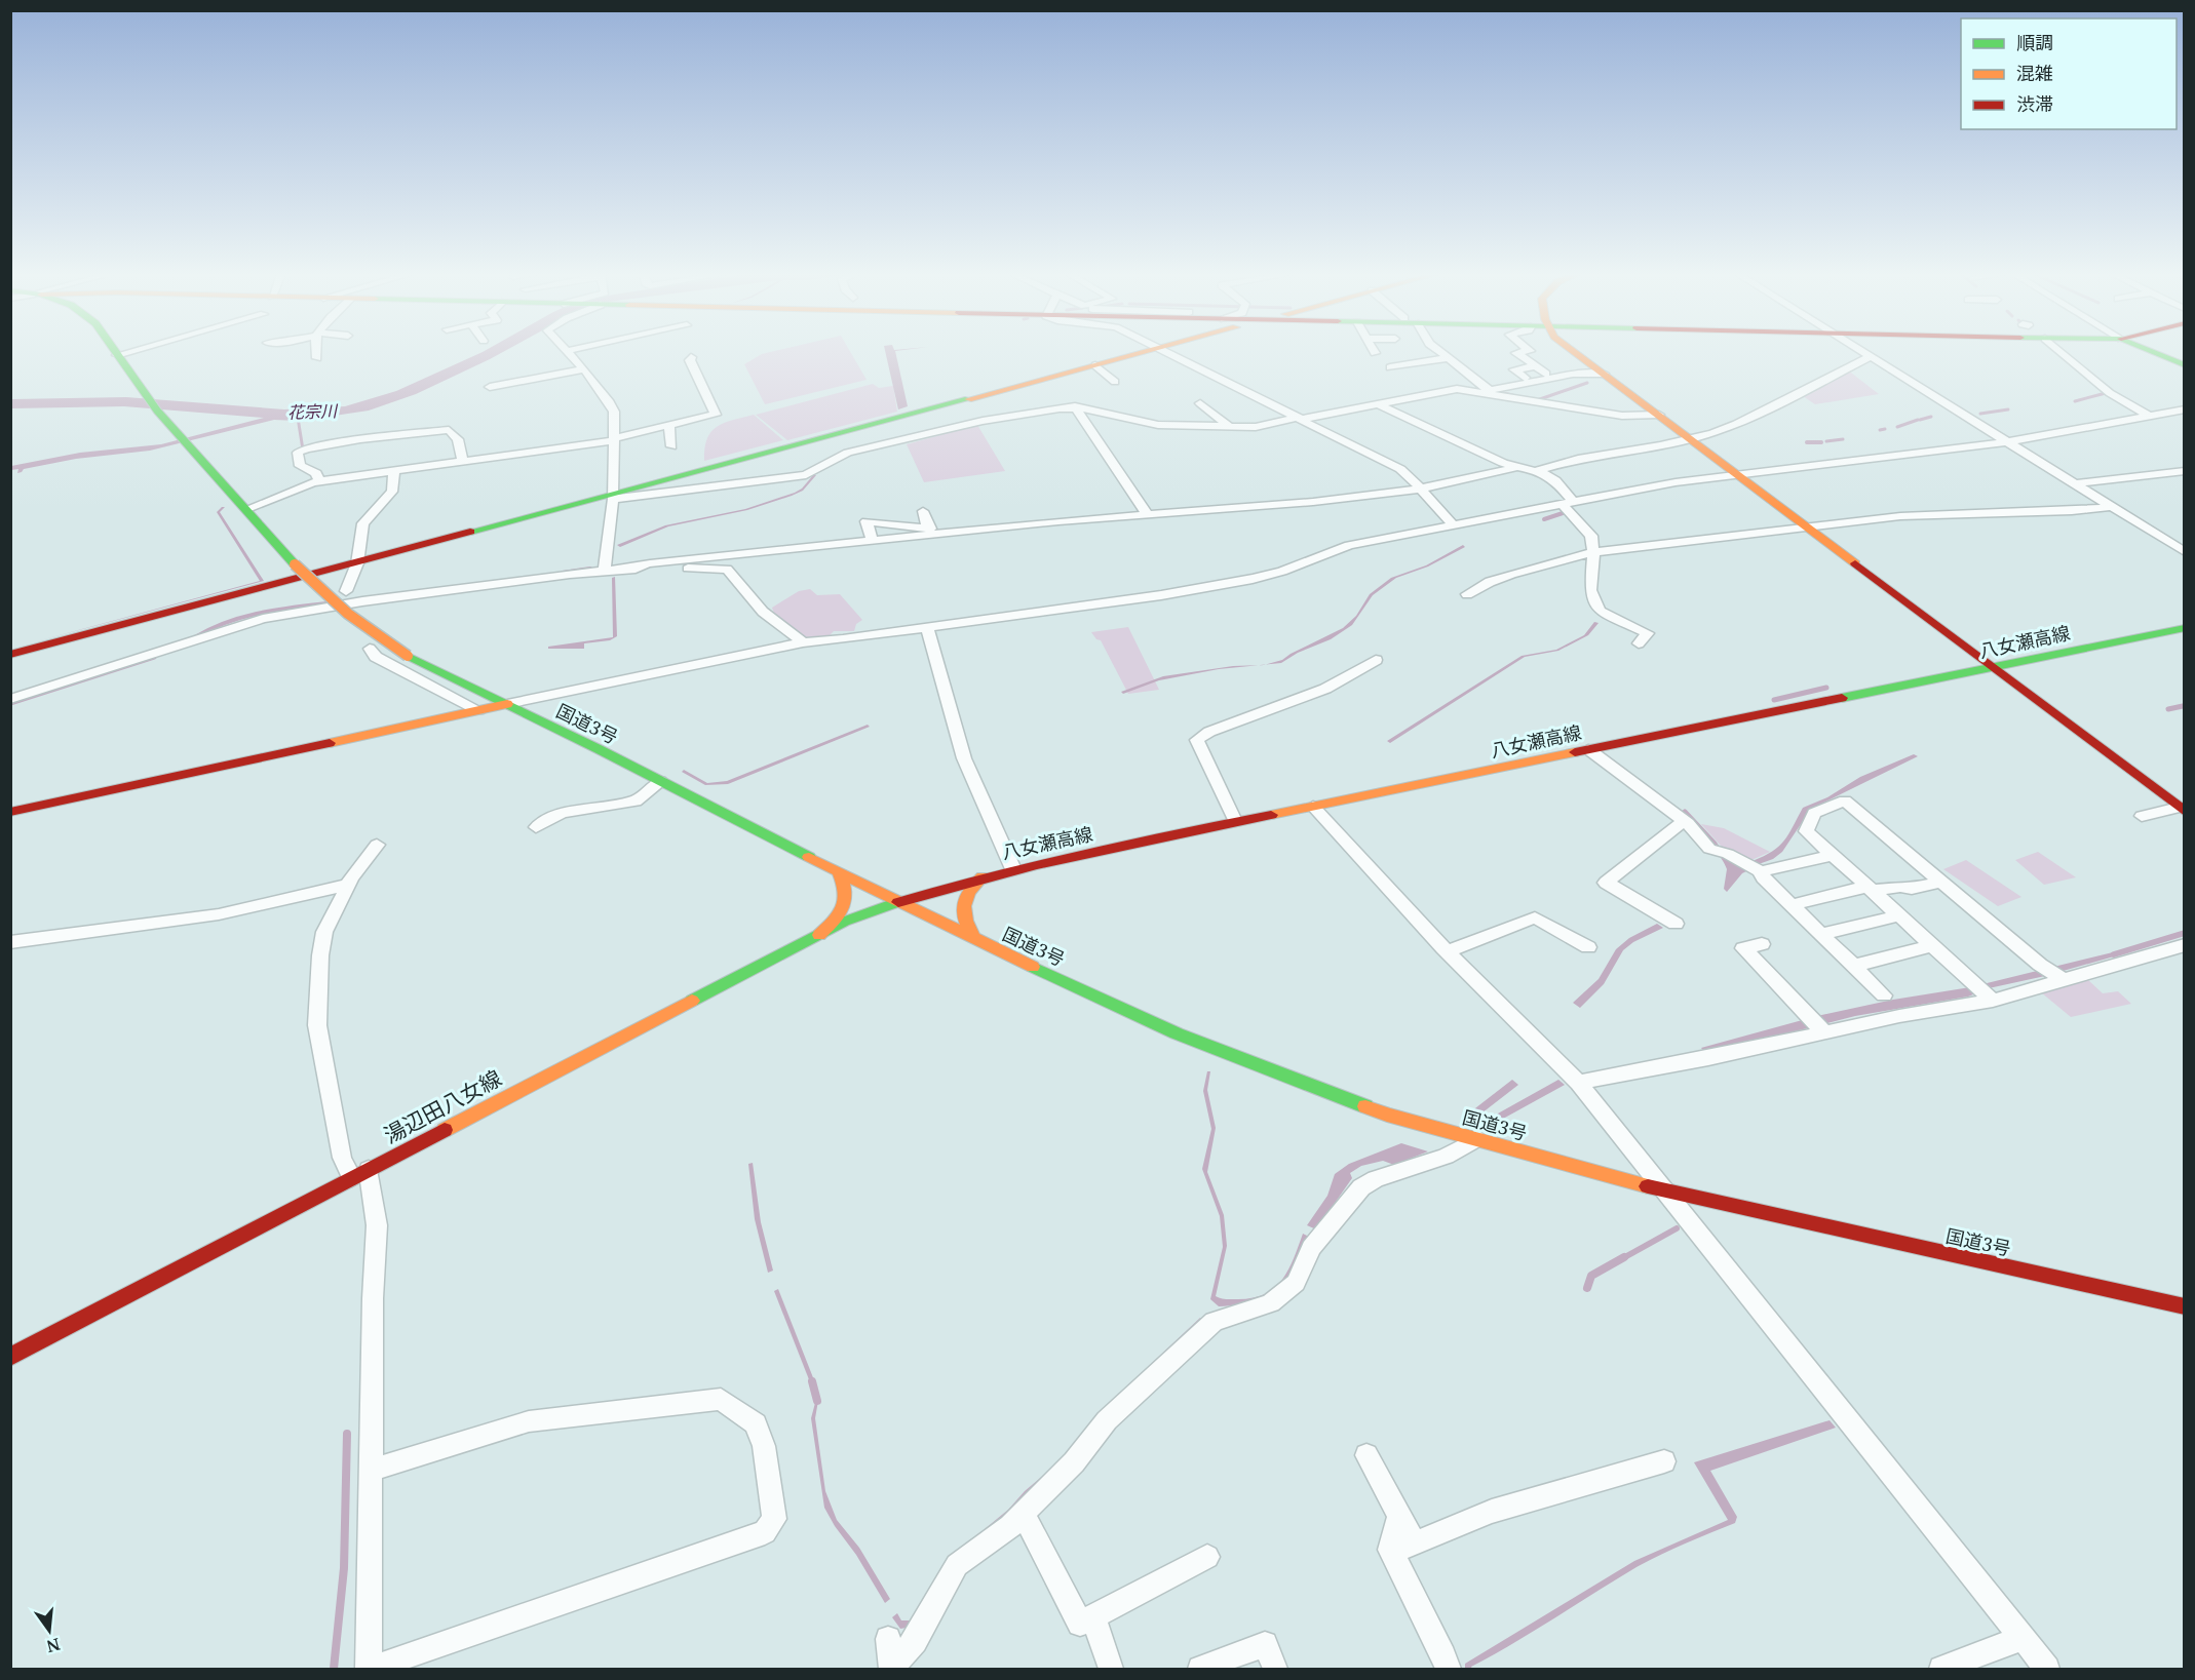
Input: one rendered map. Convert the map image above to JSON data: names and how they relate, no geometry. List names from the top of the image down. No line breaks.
{"streets":{"main road":["八女瀬高線","国道3号","湯辺田八女線"]},"crossings":[["八女瀬高線","国道3号"],["八女瀬高線","湯辺田八女線"],["国道3号","湯辺田八女線"]],"water":["花宗川"],"legend":["順調","混雑","渋滞"],"north":"bottom"}
